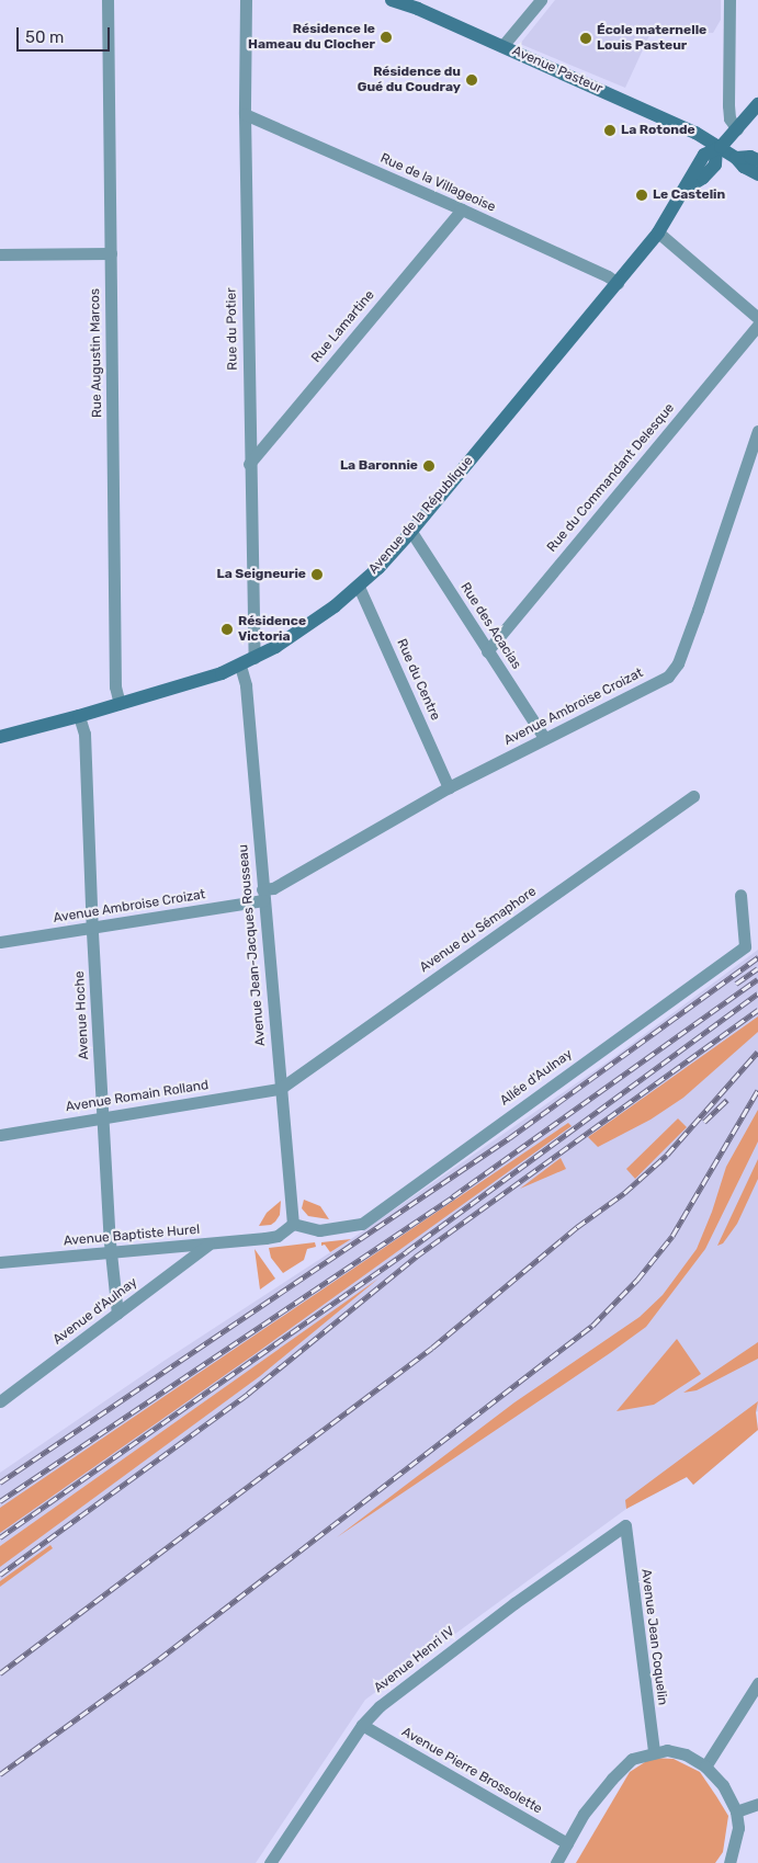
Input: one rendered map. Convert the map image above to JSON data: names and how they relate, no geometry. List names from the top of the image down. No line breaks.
{"streets":{"main road":["Avenue Pasteur","Avenue de la République"],"street":["Rue de la Villageoise","Rue Lamartine","Rue du Potier","Rue Augustin Marcos","Rue du Commandant Delesque","Rue des Acacias","Rue du Centre","Avenue Ambroise Croizat","Avenue du Sémaphore","Avenue Jean-Jacques Rousseau","Avenue Hoche","Allée d'Aulnay","Avenue Romain Rolland","Avenue Baptiste Hurel","Avenue d'Aulnay","Avenue Jean Coquelin","Avenue Henri IV","Avenue Pierre Brossolette"]},"crossings":[["Avenue Pasteur","Avenue de la République"],["Rue de la Villageoise","Rue Lamartine"],["Rue de la Villageoise","Rue du Potier"],["Rue de la Villageoise","Avenue de la République"],["Rue Lamartine","Rue du Potier"],["Rue du Potier","Avenue de la République"],["Rue Augustin Marcos","Avenue de la République"],["Rue du Commandant Delesque","Rue des Acacias"],["Avenue de la République","Rue des Acacias"],["Avenue de la République","Rue du Centre"],["Avenue de la République","Avenue Jean-Jacques Rousseau"],["Avenue de la République","Avenue Hoche"],["Rue des Acacias","Avenue Ambroise Croizat"],["Rue du Centre","Avenue Ambroise Croizat"],["Avenue Ambroise Croizat","Avenue Jean-Jacques Rousseau"],["Avenue Ambroise Croizat","Avenue Hoche"],["Avenue du Sémaphore","Avenue Jean-Jacques Rousseau"],["Avenue du Sémaphore","Avenue Romain Rolland"],["Avenue Jean-Jacques Rousseau","Allée d'Aulnay"],["Avenue Jean-Jacques Rousseau","Avenue Romain Rolland"],["Avenue Jean-Jacques Rousseau","Avenue Baptiste Hurel"],["Avenue Hoche","Avenue Romain Rolland"],["Avenue Hoche","Avenue Baptiste Hurel"],["Avenue Hoche","Avenue d'Aulnay"],["Allée d'Aulnay","Avenue Baptiste Hurel"],["Avenue Baptiste Hurel","Avenue d'Aulnay"],["Avenue Jean Coquelin","Avenue Henri IV"],["Avenue Henri IV","Avenue Pierre Brossolette"]],"places":["Résidence le Hameau du Clocher","École maternelle Louis Pasteur","Résidence du Gué du Coudray","La Rotonde","Le Castelin","La Baronnie","La Seigneurie","Résidence Victoria"],"scale_bar":"50 m"}
